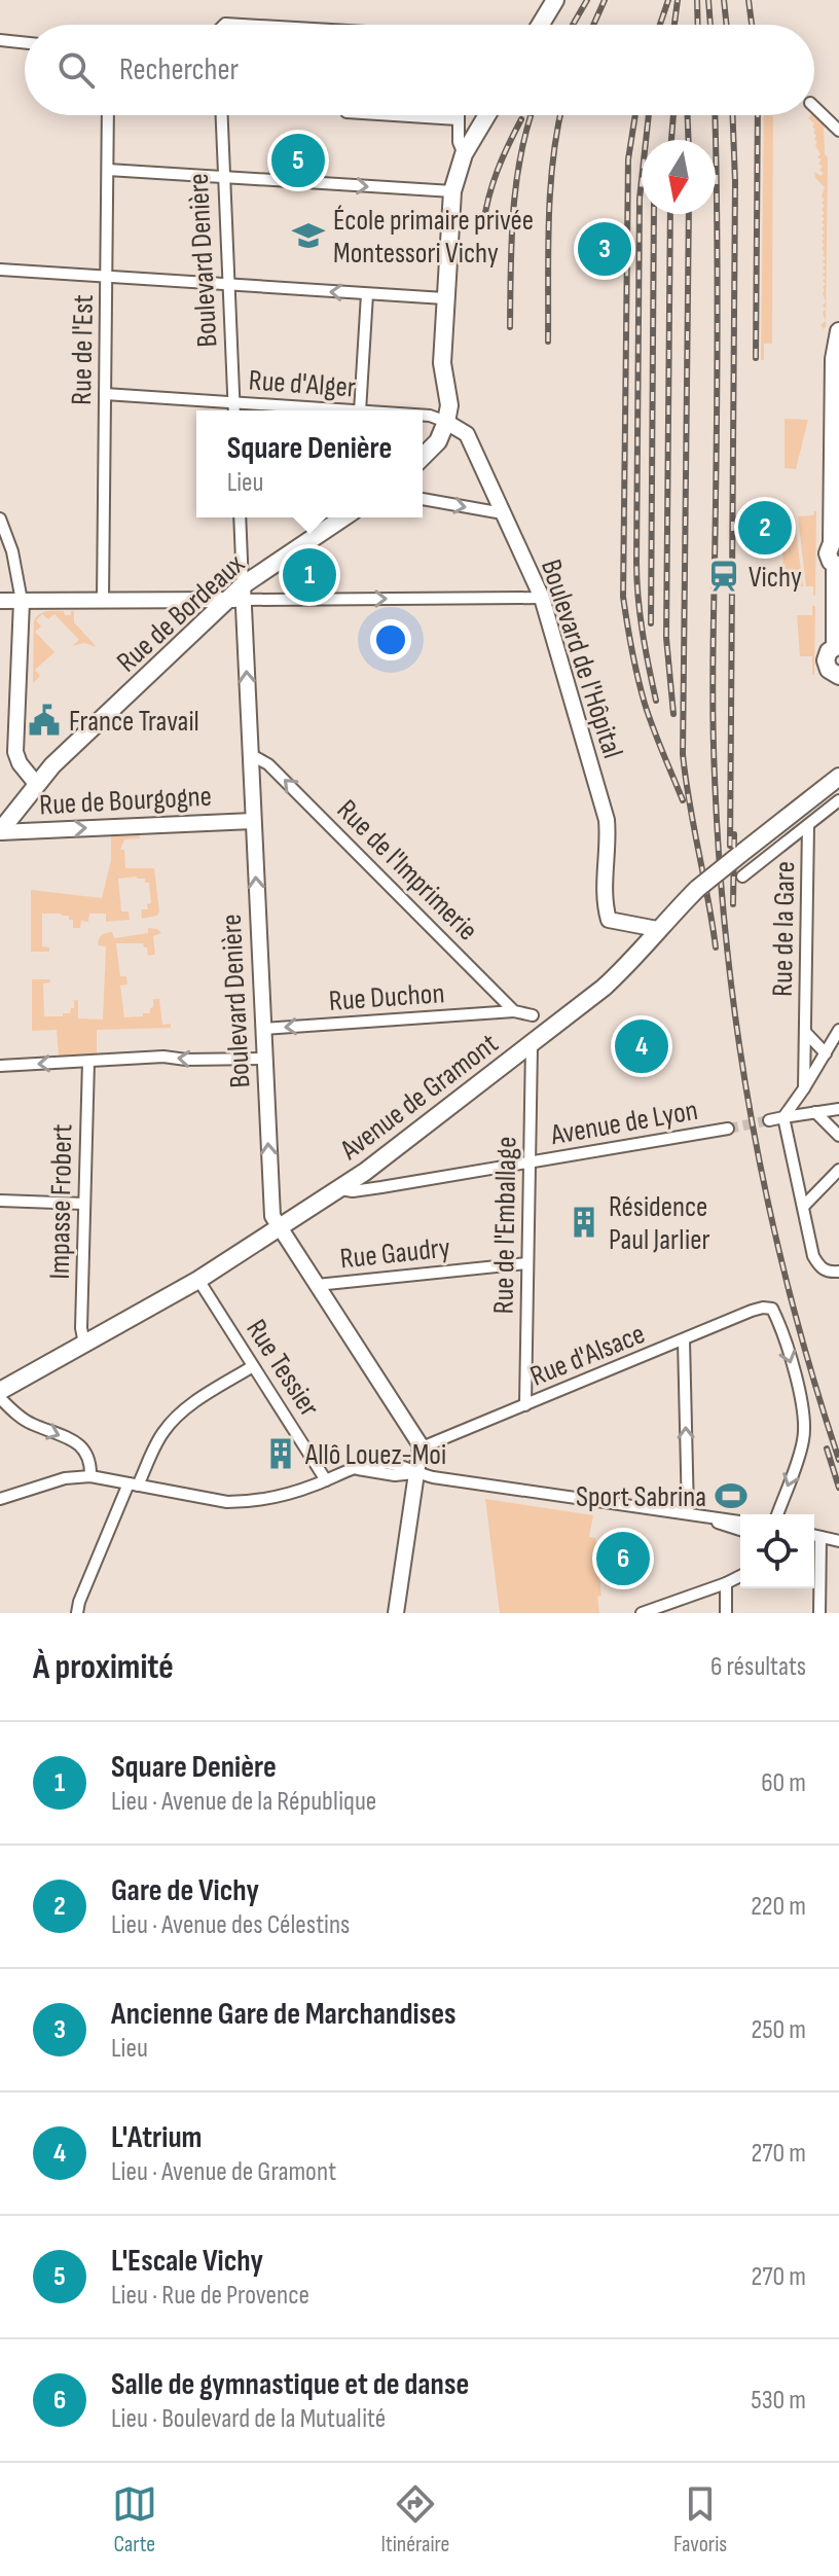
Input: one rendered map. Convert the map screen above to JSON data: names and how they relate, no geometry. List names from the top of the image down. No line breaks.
{"streets":{"main road":["Rue de Bordeaux","Avenue de Gramont"],"street":["Boulevard Denière","Rue de l'Est","Rue d'Alger","Boulevard de l'Hôpital","Rue de Bourgogne","Rue de l'Imprimerie","Rue de la Gare","Rue Duchon","Avenue de Lyon","Impasse Frobert","Rue de l'Emballage","Rue Gaudry","Rue d'Alsace","Rue Tessier"]},"crossings":[["Boulevard Denière","Rue d'Alger"],["Boulevard Denière","Rue de Bordeaux"],["Boulevard Denière","Rue de Bourgogne"],["Boulevard Denière","Rue de l'Imprimerie"],["Boulevard Denière","Rue Duchon"],["Boulevard Denière","Avenue de Gramont"],["Boulevard Denière","Rue Gaudry"],["Boulevard Denière","Rue d'Alsace"],["Rue de l'Est","Rue d'Alger"],["Rue d'Alger","Boulevard de l'Hôpital"],["Boulevard de l'Hôpital","Avenue de Gramont"],["Rue de l'Imprimerie","Rue Duchon"],["Avenue de Gramont","Avenue de Lyon"],["Avenue de Gramont","Impasse Frobert"],["Avenue de Gramont","Rue de l'Emballage"],["Avenue de Gramont","Rue Tessier"],["Avenue de Lyon","Rue de l'Emballage"],["Rue de l'Emballage","Rue Gaudry"],["Rue de l'Emballage","Rue d'Alsace"]],"one_way":["Boulevard Denière","Rue de Bourgogne","Rue de l'Imprimerie","Rue Duchon"],"places":{"school or university":["École primaire privée Montessori Vichy"],"station":["Vichy"],"public building":["France Travail"],"building":["Résidence Paul Jarlier","Allô Louez-Moi"],"sports":["Sport Sabrina"]},"north":"bottom","page":{"search":"Rechercher","pins":["5","3","2","1","4","6"],"popup":["Square Denière","Lieu"],"heading":["À proximité","6 résultats"],"list":[{"mark":"1","name":"Square Denière","note":"Lieu · Avenue de la République","value":"60 m"},{"mark":"2","name":"Gare de Vichy","note":"Lieu · Avenue des Célestins","value":"220 m"},{"mark":"3","name":"Ancienne Gare de Marchandises","note":"Lieu","value":"250 m"},{"mark":"4","name":"L'Atrium","note":"Lieu · Avenue de Gramont","value":"270 m"},{"mark":"5","name":"L'Escale Vichy","note":"Lieu · Rue de Provence","value":"270 m"},{"mark":"6","name":"Salle de gymnastique et de danse","note":"Lieu · Boulevard de la Mutualité","value":"530 m"}],"nav":["Carte","Itinéraire","Favoris"]}}
